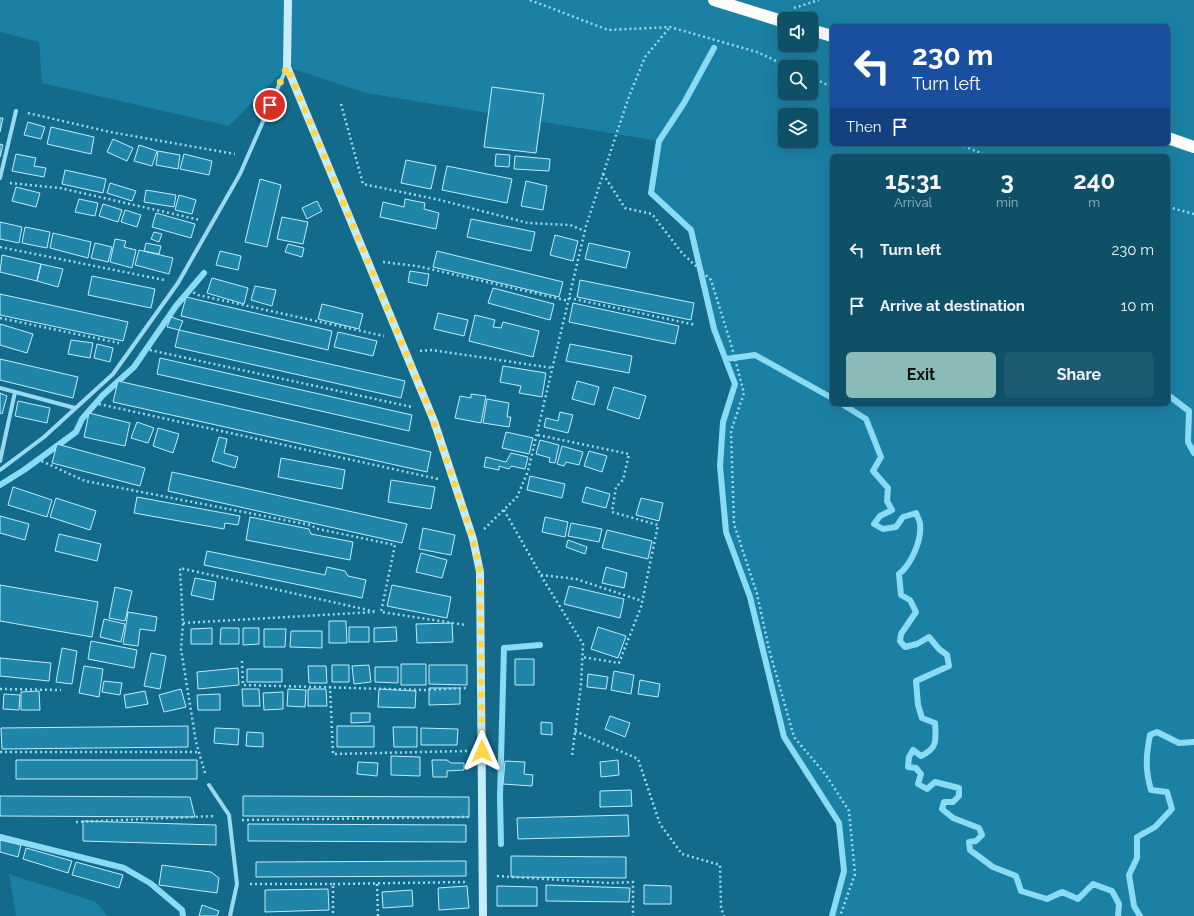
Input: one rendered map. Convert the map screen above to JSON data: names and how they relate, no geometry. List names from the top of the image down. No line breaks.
{"page":{"turn":["230 m","Turn left"],"then":"Then","eta":["15:31","Arrival","3","min","240","m"],"list":[{"name":"Turn left","value":"230 m"},{"name":"Arrive at destination","value":"10 m"}],"buttons":["Exit","Share"]}}
